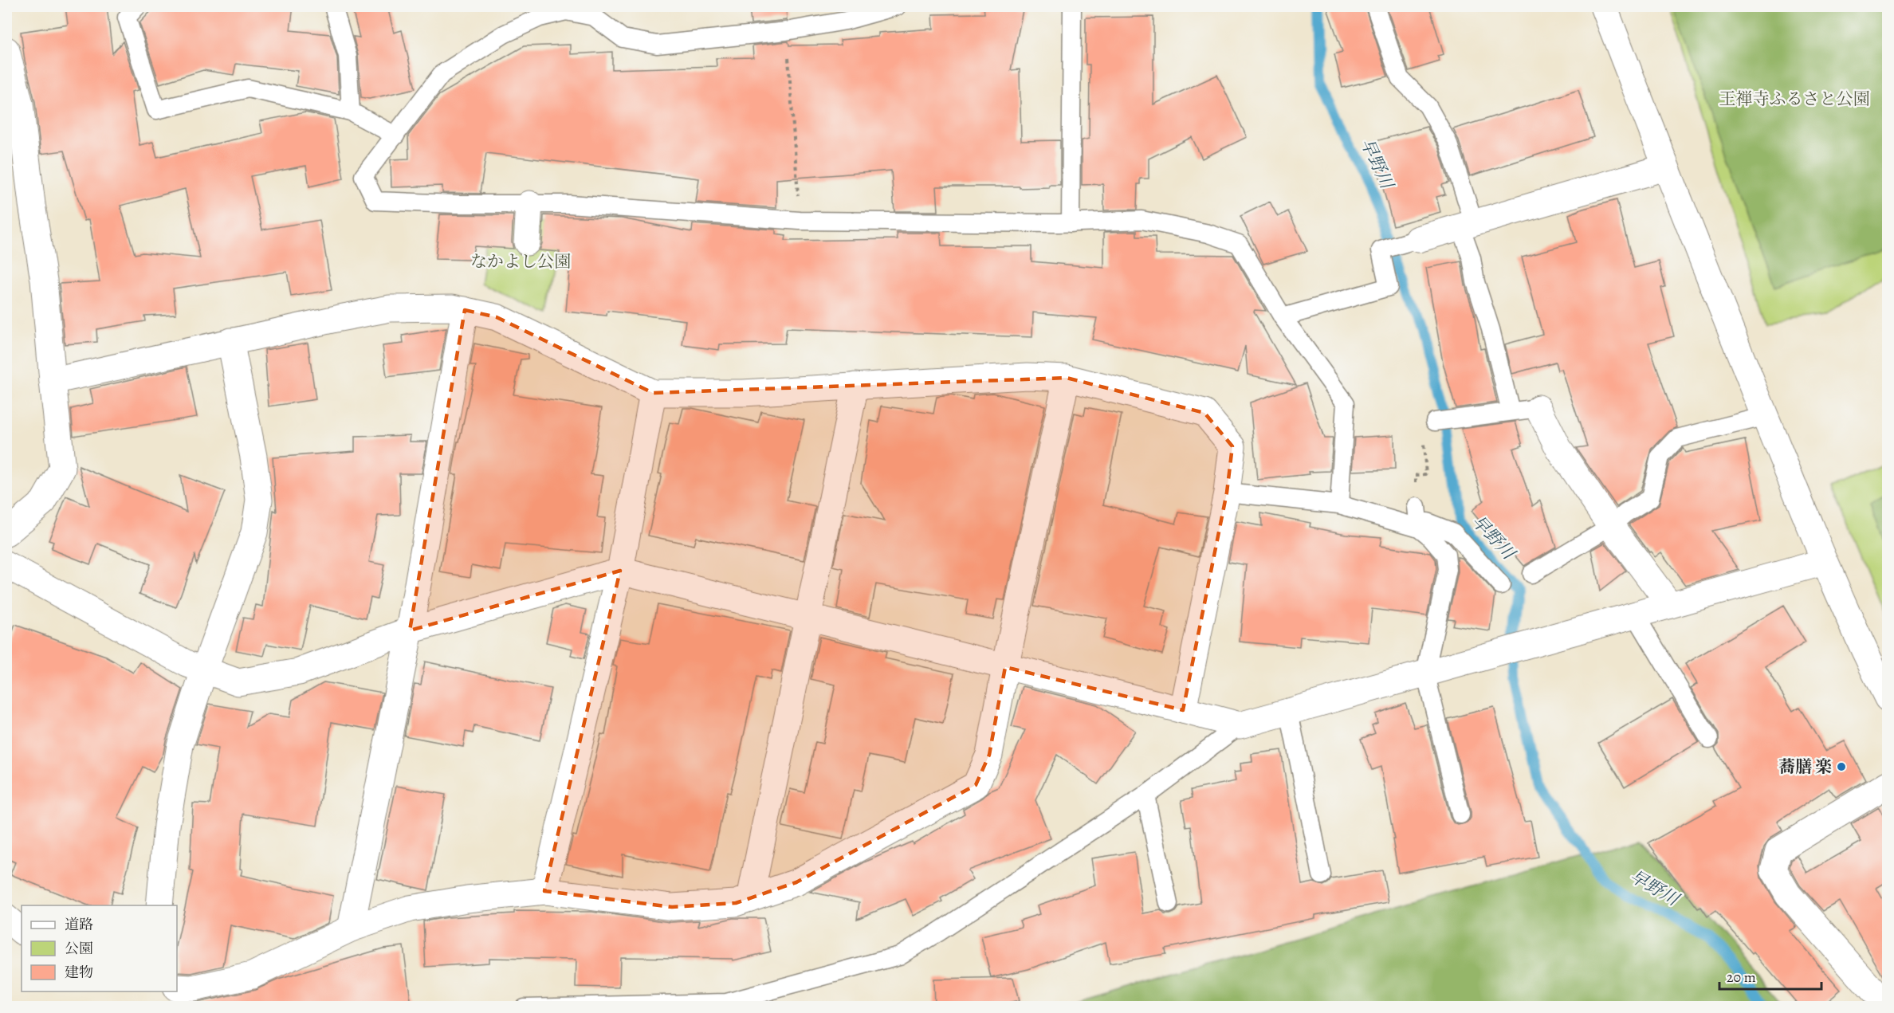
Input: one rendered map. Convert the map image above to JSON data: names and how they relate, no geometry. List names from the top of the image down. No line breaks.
{"water":["早野川"],"parks":["王禅寺ふるさと公園","なかよし公園"],"places":["蕎膳 楽"],"legend":["道路","公園","建物"],"scale_bar":"20 m"}
